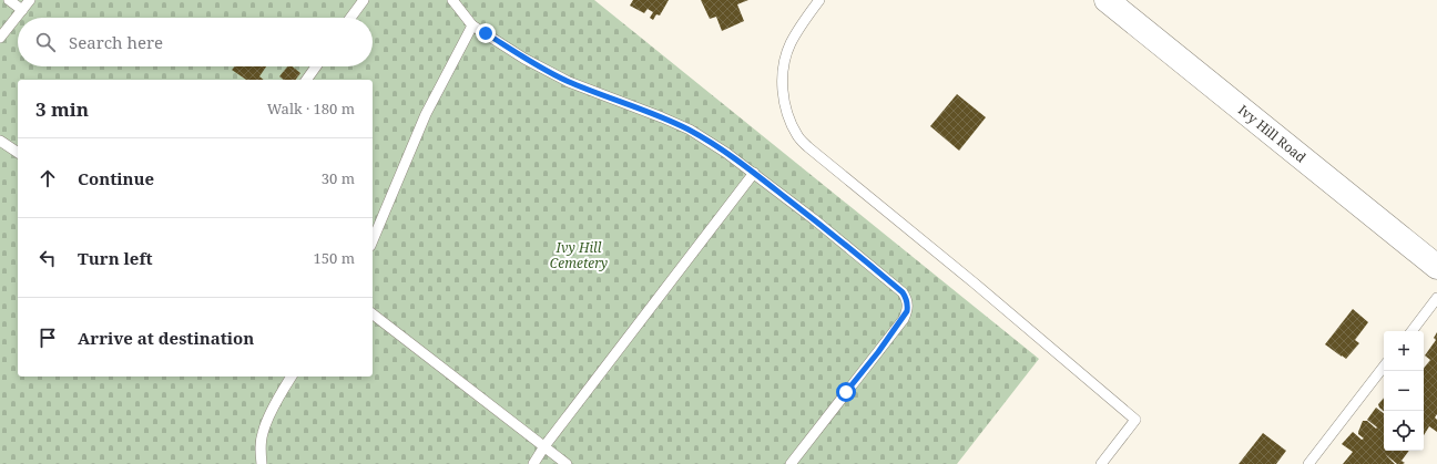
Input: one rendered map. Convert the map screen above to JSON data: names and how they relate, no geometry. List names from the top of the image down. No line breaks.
{"streets":{"street":["Ivy Hill Road"]},"parks":["Ivy Hill Cemetery"],"page":{"search":"Search here","heading":["3 min","Walk · 180 m"],"list":[["Continue","30 m"],["Turn left","150 m"],"Arrive at destination"],"map_buttons":["+","−"]}}
